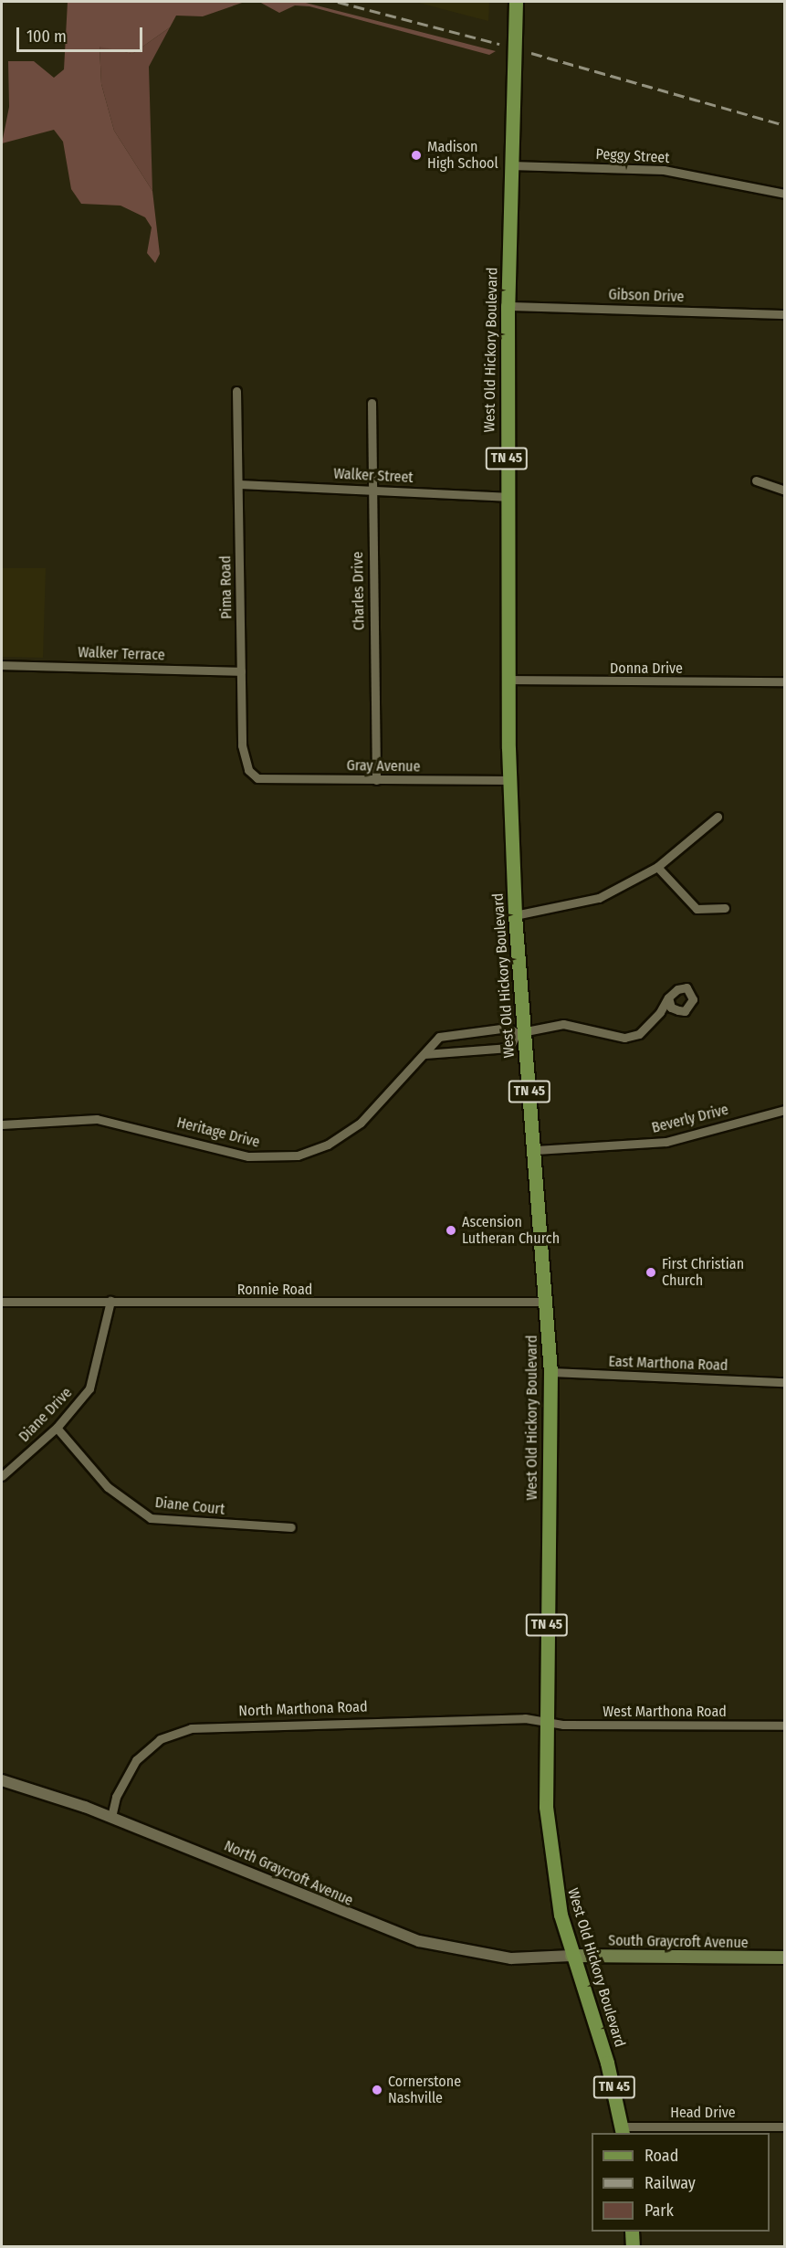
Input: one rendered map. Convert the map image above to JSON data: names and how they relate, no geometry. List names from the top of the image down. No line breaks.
{"streets":{"main road":["West Old Hickory Boulevard","TN 45","South Graycroft Avenue"],"street":["Peggy Street","Gibson Drive","Walker Street","Pima Road","Charles Drive","Walker Terrace","Donna Drive","Gray Avenue","Beverly Drive","Heritage Drive","Ronnie Road","East Marthona Road","Diane Drive","Diane Court","North Marthona Road","West Marthona Road","North Graycroft Avenue","Head Drive"]},"crossings":[["Peggy Street","West Old Hickory Boulevard"],["Gibson Drive","West Old Hickory Boulevard"],["West Old Hickory Boulevard","Walker Street"],["West Old Hickory Boulevard","Donna Drive"],["West Old Hickory Boulevard","Gray Avenue"],["West Old Hickory Boulevard","Beverly Drive"],["West Old Hickory Boulevard","Heritage Drive"],["West Old Hickory Boulevard","Ronnie Road"],["West Old Hickory Boulevard","East Marthona Road"],["West Old Hickory Boulevard","North Marthona Road"],["West Old Hickory Boulevard","West Marthona Road"],["West Old Hickory Boulevard","North Graycroft Avenue"],["West Old Hickory Boulevard","South Graycroft Avenue"],["West Old Hickory Boulevard","Head Drive"],["Walker Street","Pima Road"],["Walker Street","Charles Drive"],["Pima Road","Walker Terrace"],["Pima Road","Gray Avenue"],["Charles Drive","Gray Avenue"],["Ronnie Road","Diane Drive"],["Diane Drive","Diane Court"],["North Marthona Road","West Marthona Road"],["North Marthona Road","North Graycroft Avenue"],["North Graycroft Avenue","South Graycroft Avenue"]],"places":["Madison High School","Ascension Lutheran Church","First Christian Church","Cornerstone Nashville"],"legend":["Road","Railway","Park"],"scale_bar":"100 m"}
